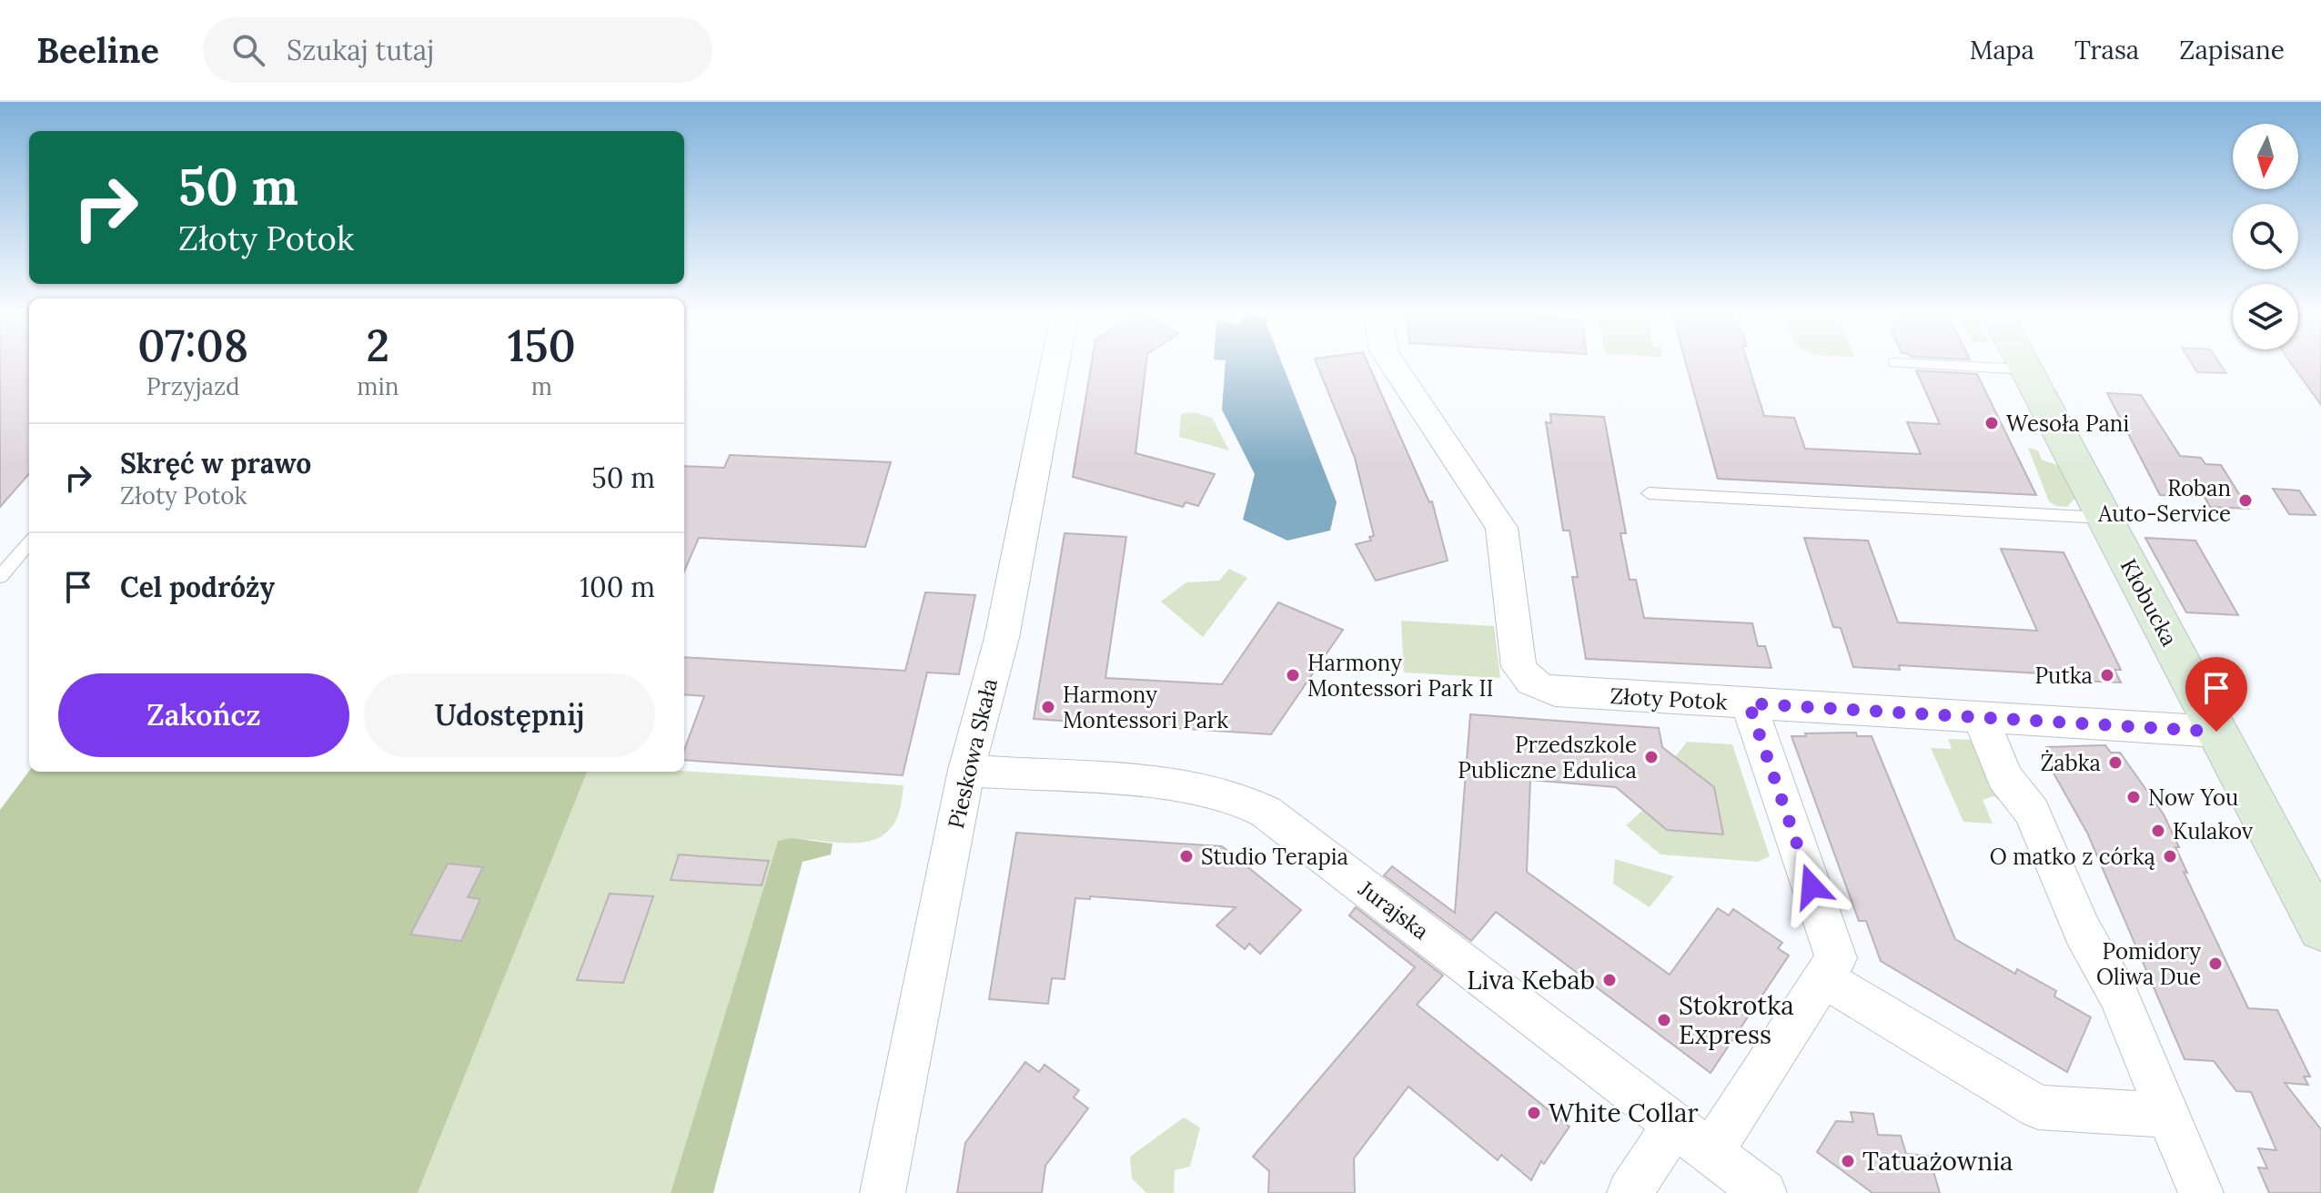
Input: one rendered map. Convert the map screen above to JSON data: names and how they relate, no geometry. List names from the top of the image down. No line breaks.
{"streets":{"street":["Kłobucka","Złoty Potok","Pieskowa Skała","Jurajska"]},"crossings":[["Kłobucka","Złoty Potok"],["Pieskowa Skała","Jurajska"]],"places":["Wesoła Pani","Roban Auto-Service","Harmony Montessori Park II","Putka","Harmony Montessori Park","Przedszkole Publiczne Edulica","Żabka","Now You","Kulakov","Studio Terapia","O matko z córką","Pomidory Oliwa Due","Liva Kebab","Stokrotka Express","White Collar","Tatuażownia"],"north":"bottom","page":{"header":"Beeline","search":"Szukaj tutaj","nav":["Mapa","Trasa","Zapisane"],"turn":["50 m","Złoty Potok"],"eta":["07:08","Przyjazd","2","min","150","m"],"list":[{"name":"Skręć w prawo","note":"Złoty Potok","value":"50 m"},{"name":"Cel podróży","value":"100 m"}],"buttons":["Zakończ","Udostępnij"]}}
